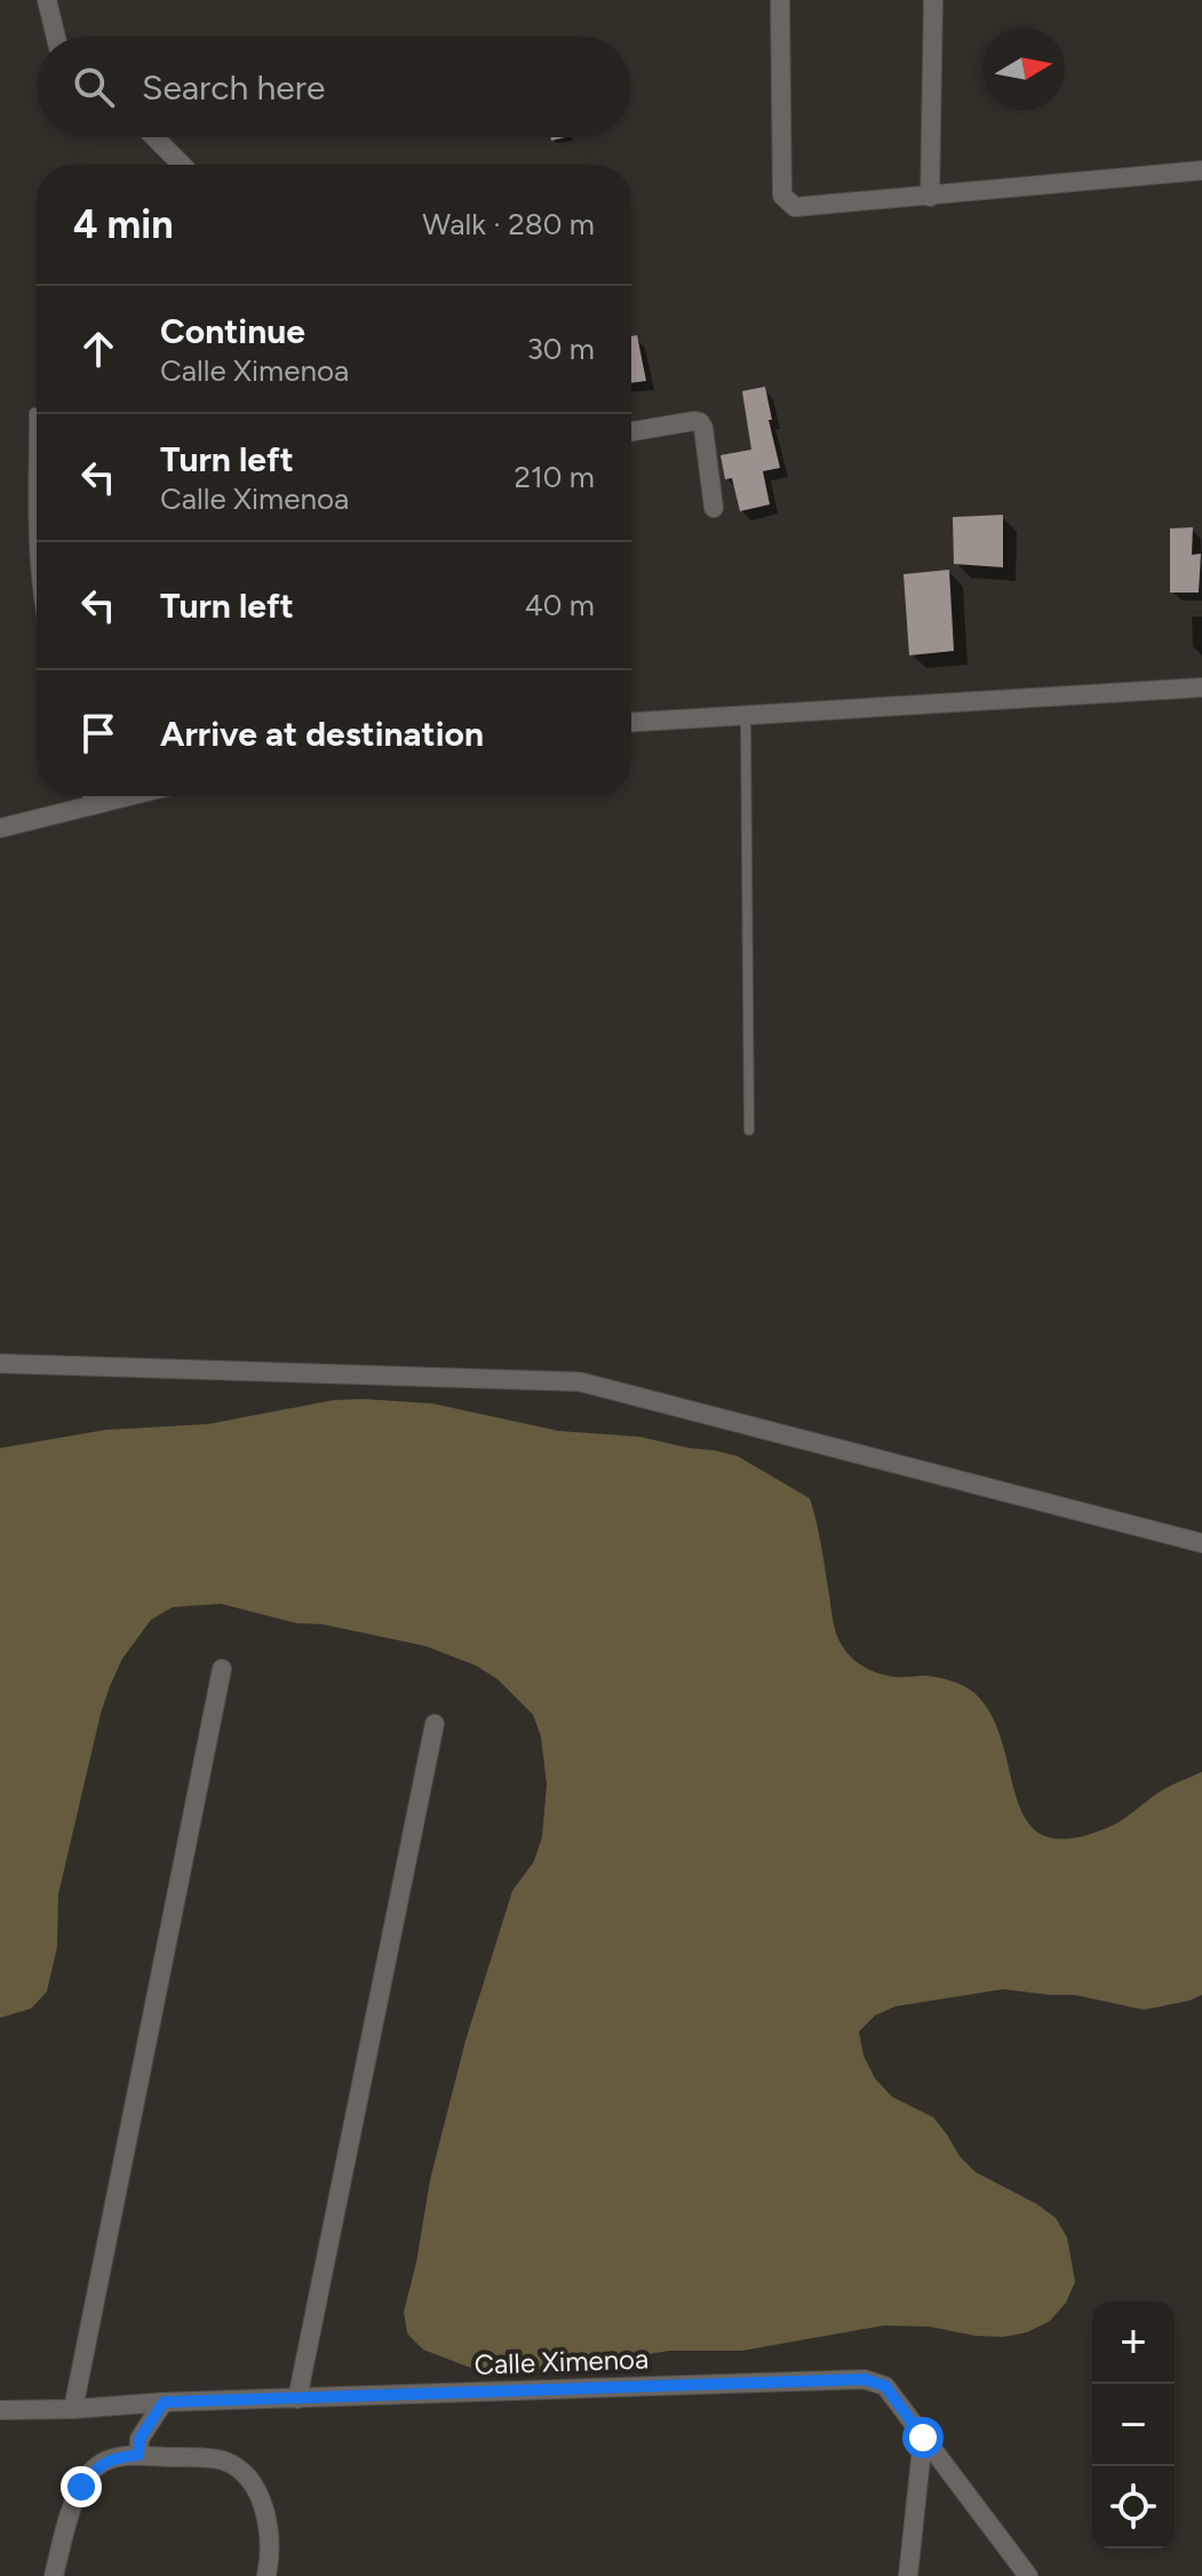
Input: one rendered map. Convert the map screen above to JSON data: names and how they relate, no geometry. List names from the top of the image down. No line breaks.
{"streets":{"street":["Calle Ximenoa"]},"north":"right","page":{"search":"Search here","heading":["4 min","Walk · 280 m"],"list":[["Continue","Calle Ximenoa","30 m"],["Turn left","Calle Ximenoa","210 m"],["Turn left","40 m"],"Arrive at destination"],"map_buttons":["+","−"]}}
